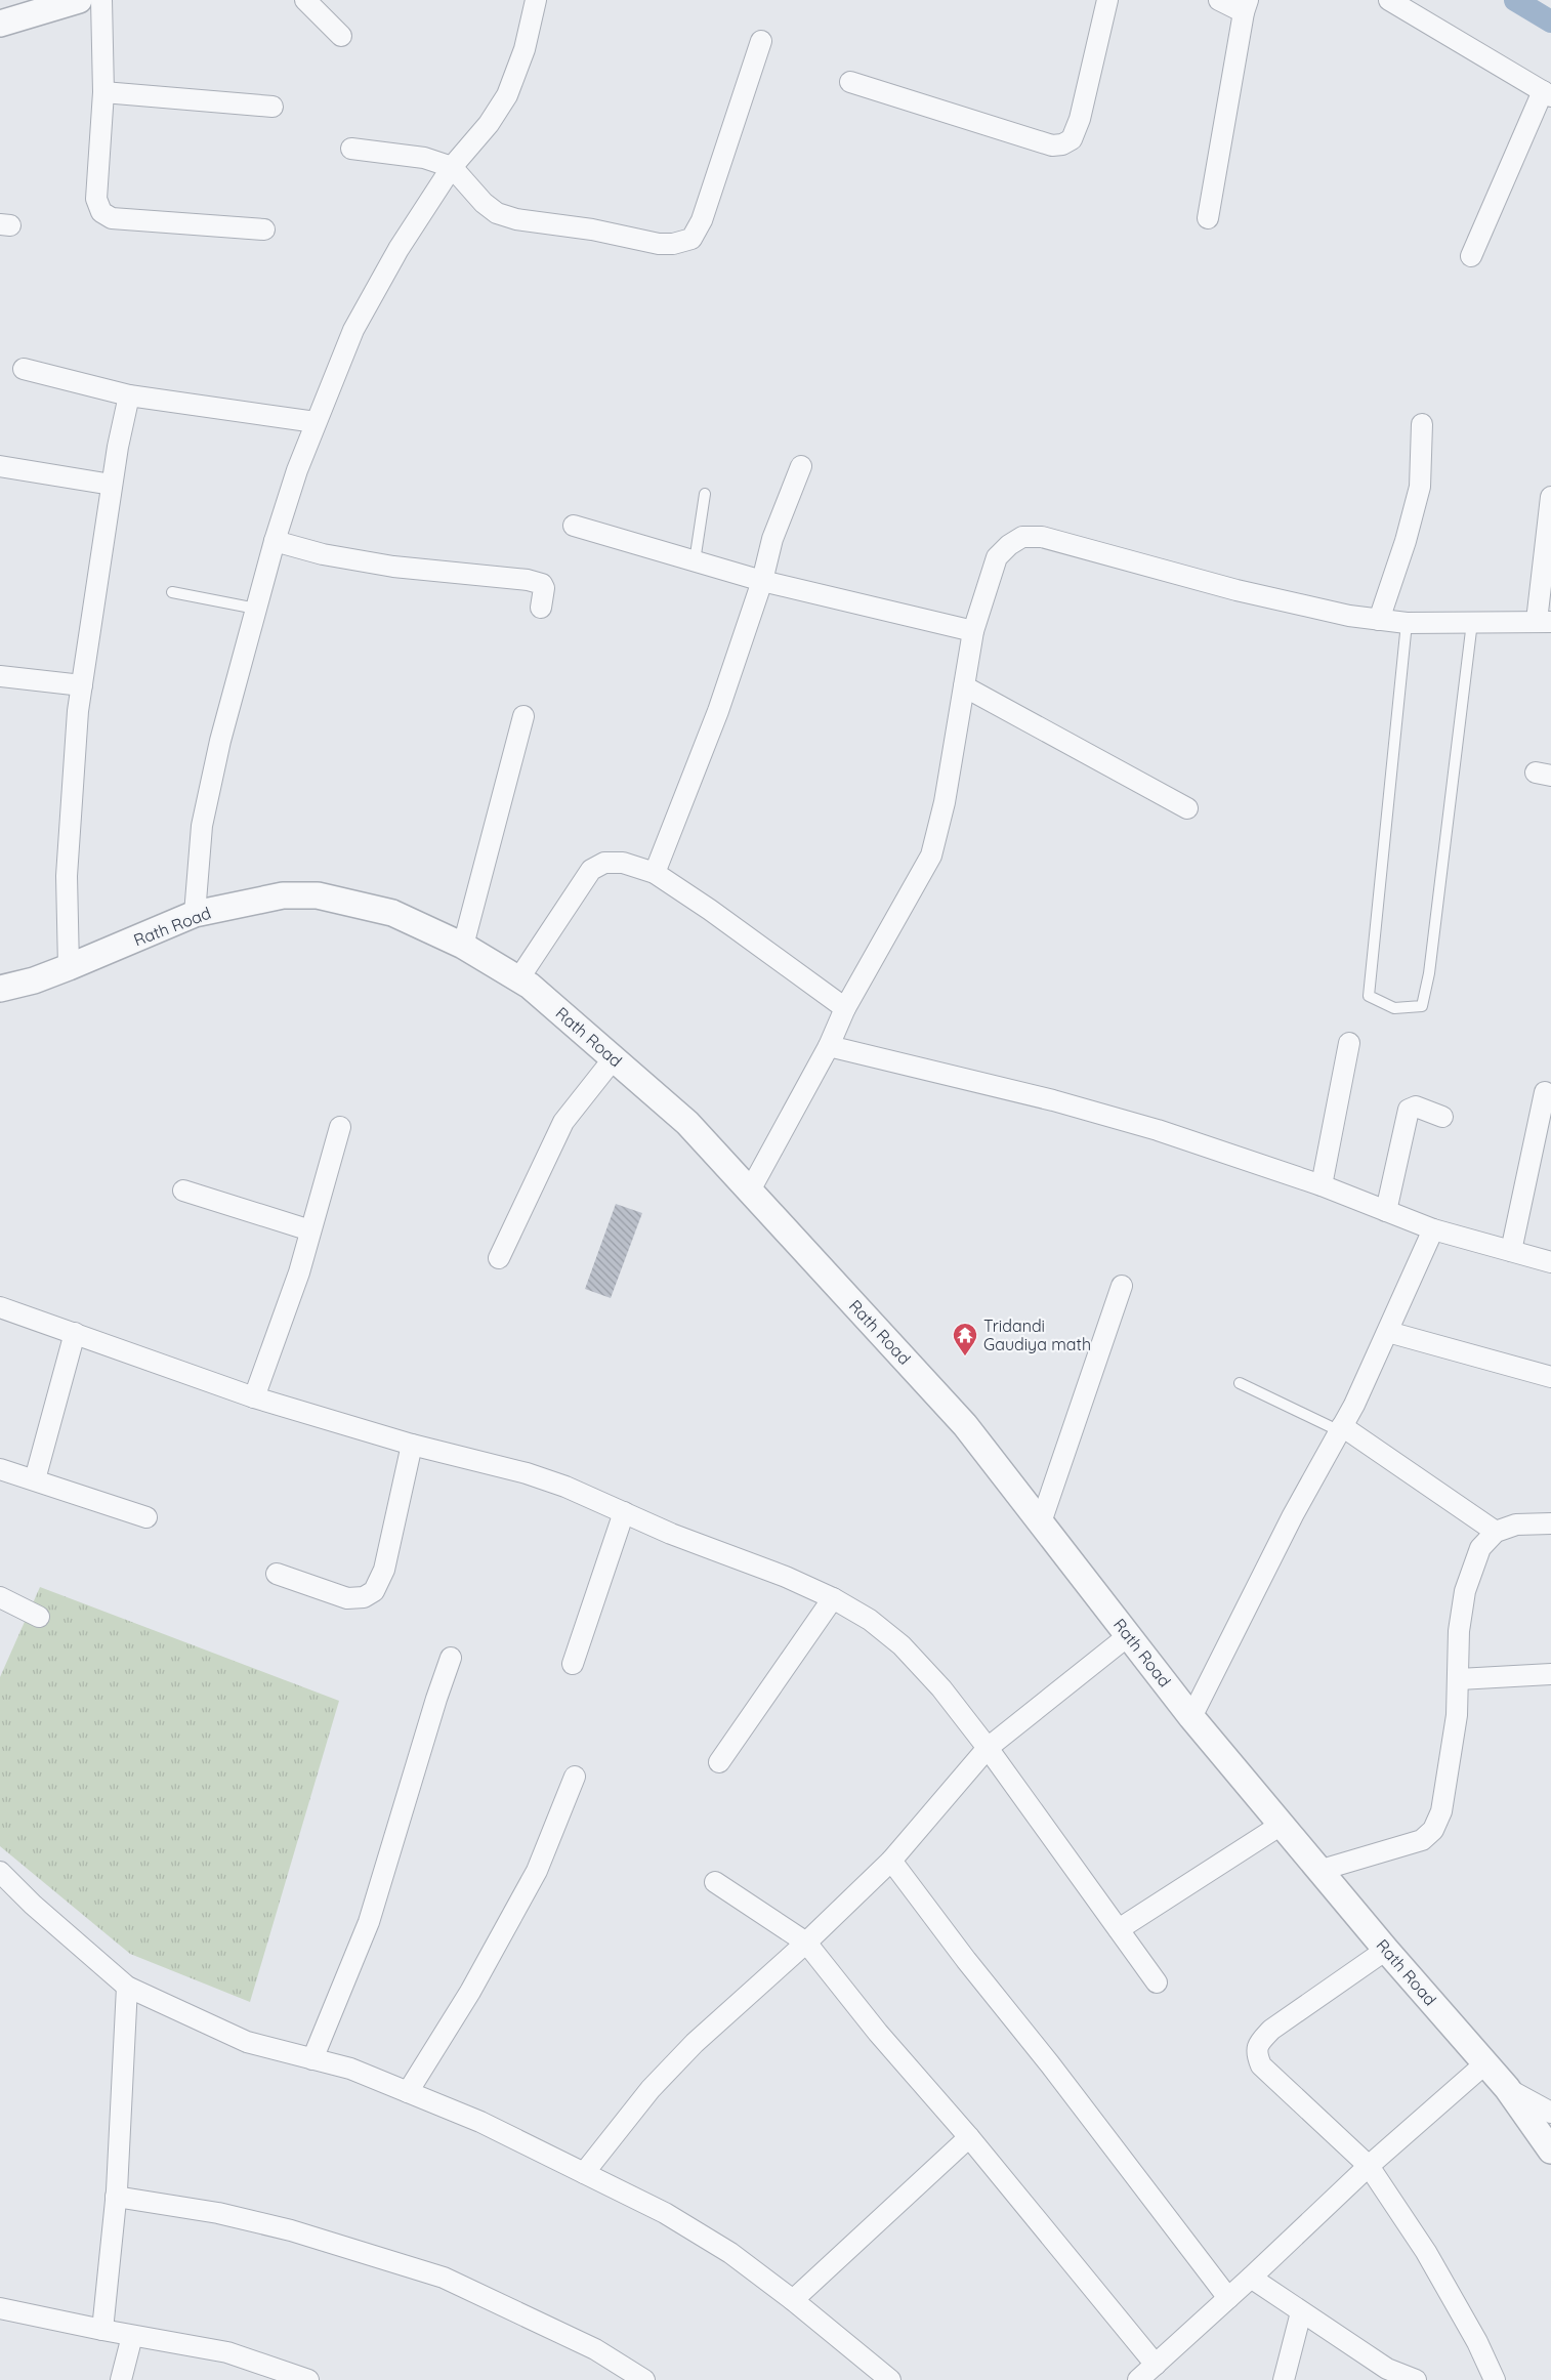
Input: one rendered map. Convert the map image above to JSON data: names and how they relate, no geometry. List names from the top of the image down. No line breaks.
{"streets":{"street":["Rath Road"]},"places":{"temple":["Tridandi Gaudiya math"]}}
